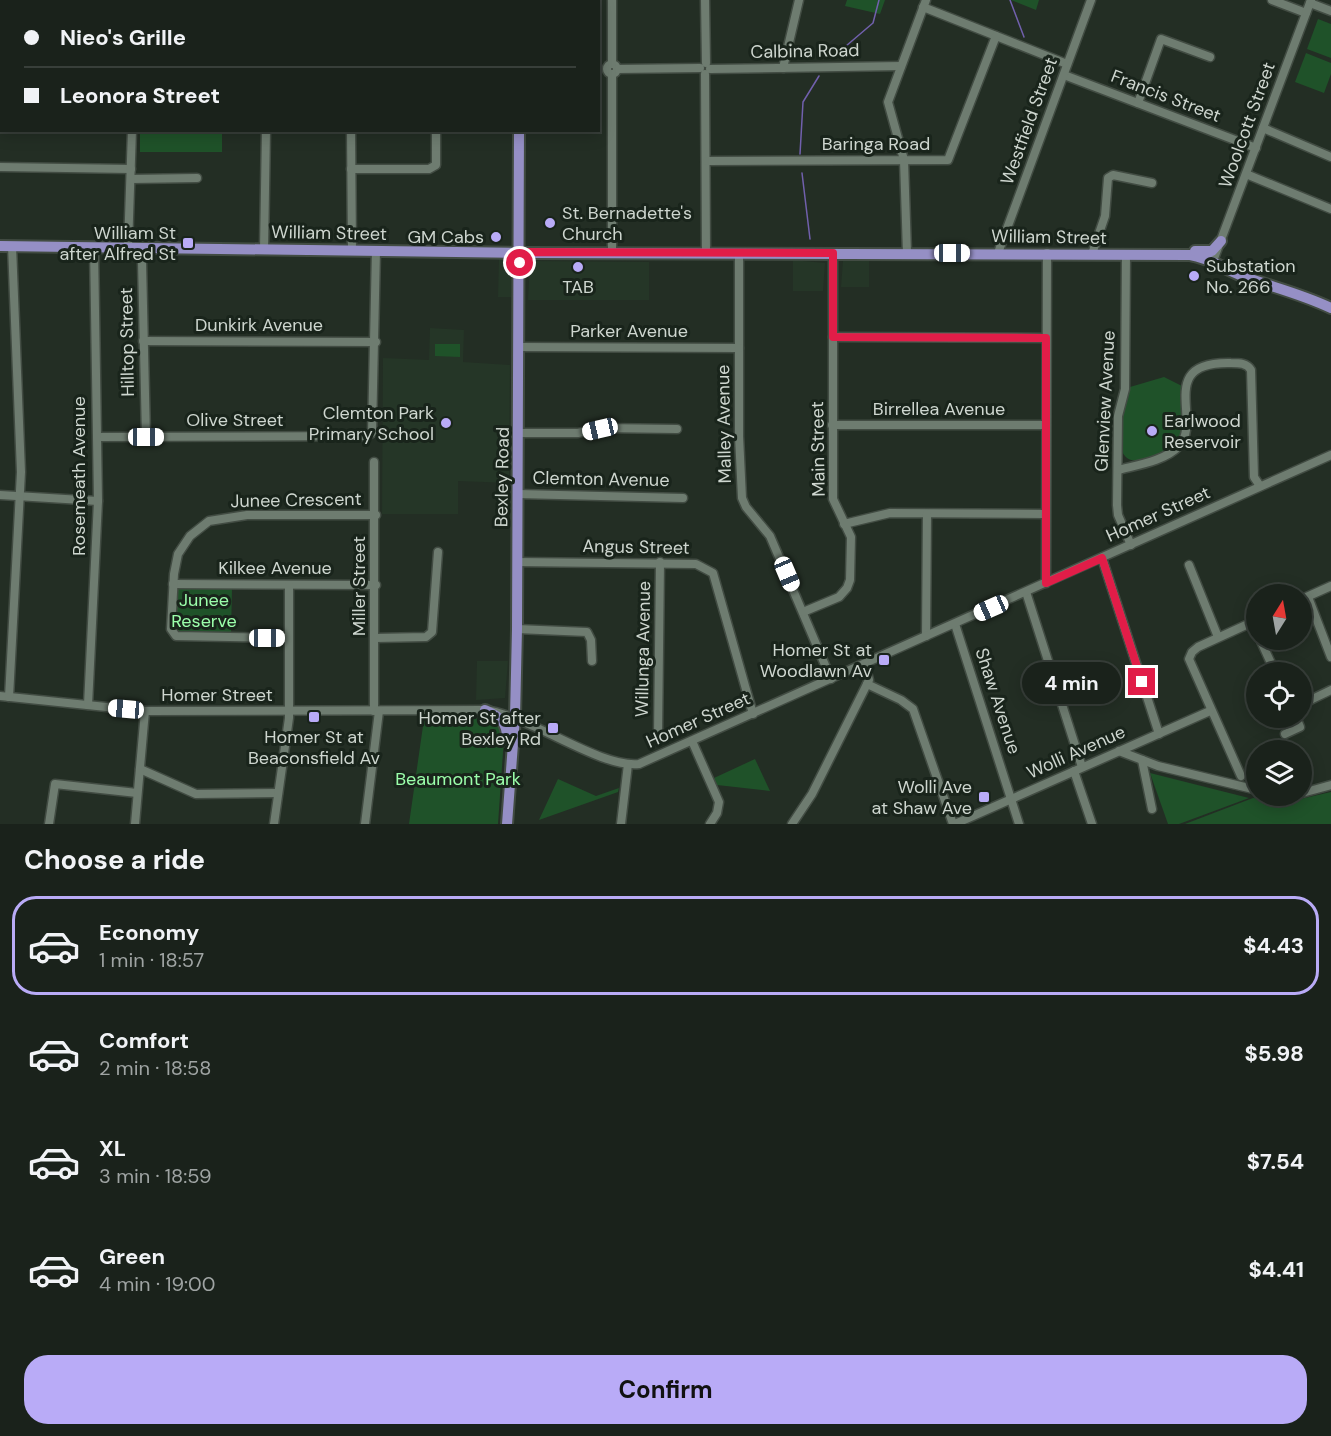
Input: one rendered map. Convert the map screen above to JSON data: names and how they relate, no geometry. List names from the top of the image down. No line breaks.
{"streets":{"main road":["William Street","Bexley Road"],"street":["Calbina Road","Francis Street","Westfield Street","Woolcott Street","Baringa Road","Dunkirk Avenue","Parker Avenue","Hilltop Street","Glenview Avenue","Birrellea Avenue","Olive Street","Malley Avenue","Main Street","Rosemeath Avenue","Clemton Avenue","Junee Crescent","Homer Street","Angus Street","Kilkee Avenue","Miller Street","Willunga Avenue","Shaw Avenue","Wolli Avenue"]},"crossings":[["Francis Street","Westfield Street"],["Francis Street","Woolcott Street"],["Westfield Street","William Street"],["Woolcott Street","William Street"],["William Street","Hilltop Street"],["William Street","Glenview Avenue"],["William Street","Malley Avenue"],["William Street","Main Street"],["William Street","Rosemeath Avenue"],["William Street","Bexley Road"],["Dunkirk Avenue","Hilltop Street"],["Dunkirk Avenue","Olive Street"],["Parker Avenue","Malley Avenue"],["Parker Avenue","Bexley Road"],["Hilltop Street","Olive Street"],["Glenview Avenue","Homer Street"],["Birrellea Avenue","Main Street"],["Olive Street","Rosemeath Avenue"],["Malley Avenue","Main Street"],["Malley Avenue","Homer Street"],["Rosemeath Avenue","Homer Street"],["Bexley Road","Clemton Avenue"],["Bexley Road","Homer Street"],["Bexley Road","Angus Street"],["Junee Crescent","Kilkee Avenue"],["Junee Crescent","Miller Street"],["Homer Street","Angus Street"],["Homer Street","Miller Street"],["Homer Street","Shaw Avenue"],["Angus Street","Willunga Avenue"],["Kilkee Avenue","Miller Street"],["Shaw Avenue","Wolli Avenue"]],"parks":["Junee Reserve","Beaumont Park"],"places":{"other":["St. Bernadette's Church","GM Cabs","TAB","Substation No. 266","Clemton Park Primary School","Earlwood Reservoir"],"transit":["William St after Alfred St","Homer St at Woodlawn Av","Homer St at Beaconsfield Av","Homer St after Bexley Rd","Wolli Ave at Shaw Ave"]},"north":"top","page":{"banner":["Nieo's Grille","Leonora Street"],"bubble":"4 min","heading":"Choose a ride","list":[{"name":"Economy","note":"1 min · 18:57","value":"$4.43"},{"name":"Comfort","note":"2 min · 18:58","value":"$5.98"},{"name":"XL","note":"3 min · 18:59","value":"$7.54"},{"name":"Green","note":"4 min · 19:00","value":"$4.41"}],"buttons":"Confirm"}}
